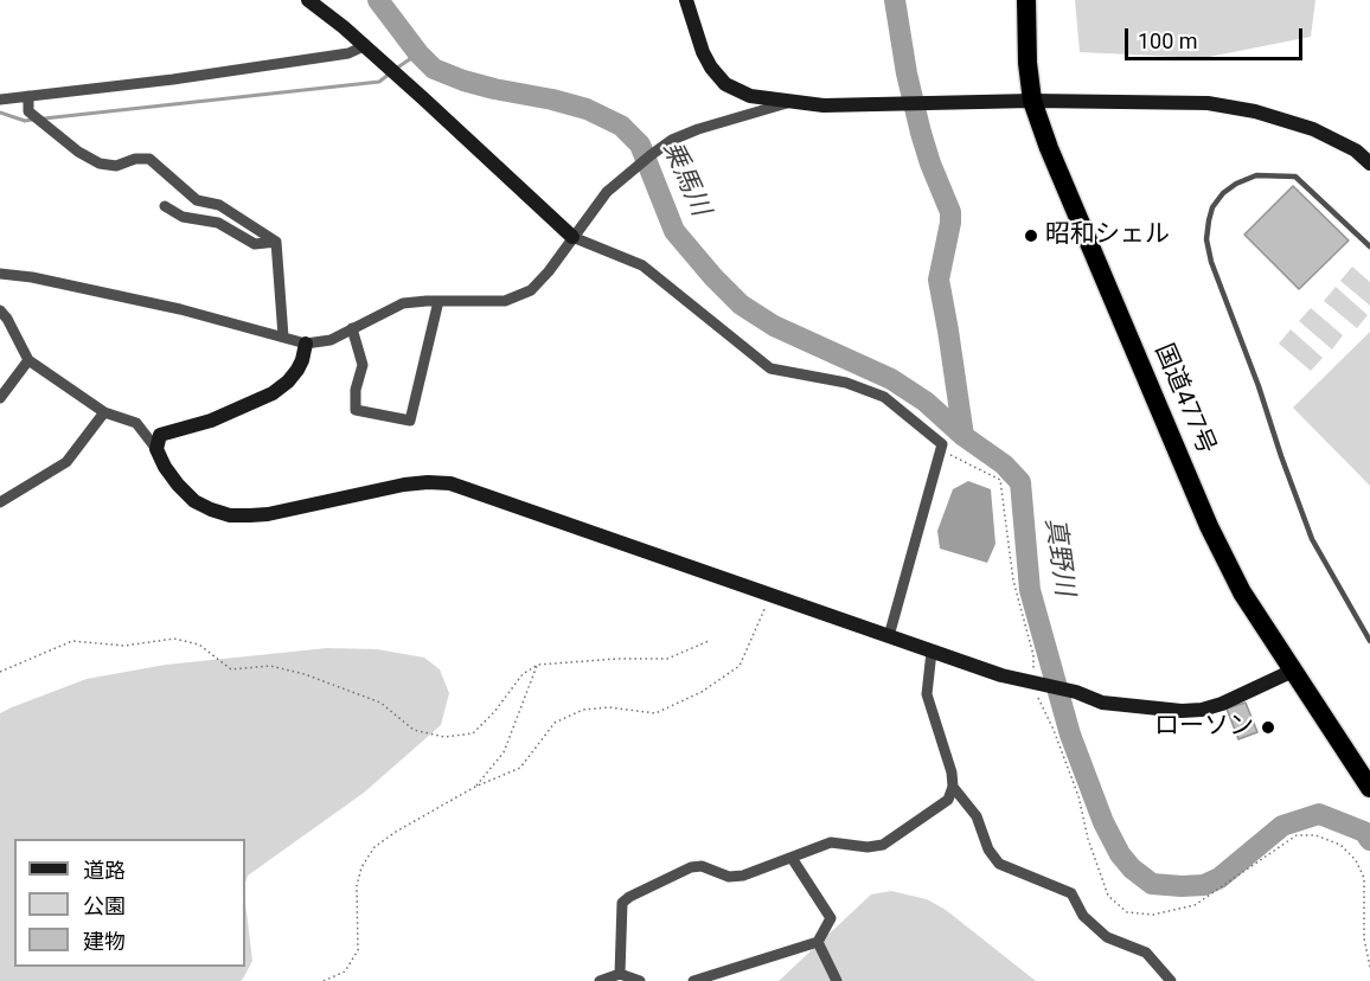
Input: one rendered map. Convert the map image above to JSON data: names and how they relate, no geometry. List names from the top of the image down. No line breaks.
{"streets":{"highway":["国道477号"]},"water":["乗馬川","真野川"],"places":["昭和シェル","ローソン"],"legend":["道路","公園","建物"],"scale_bar":"100 m"}
